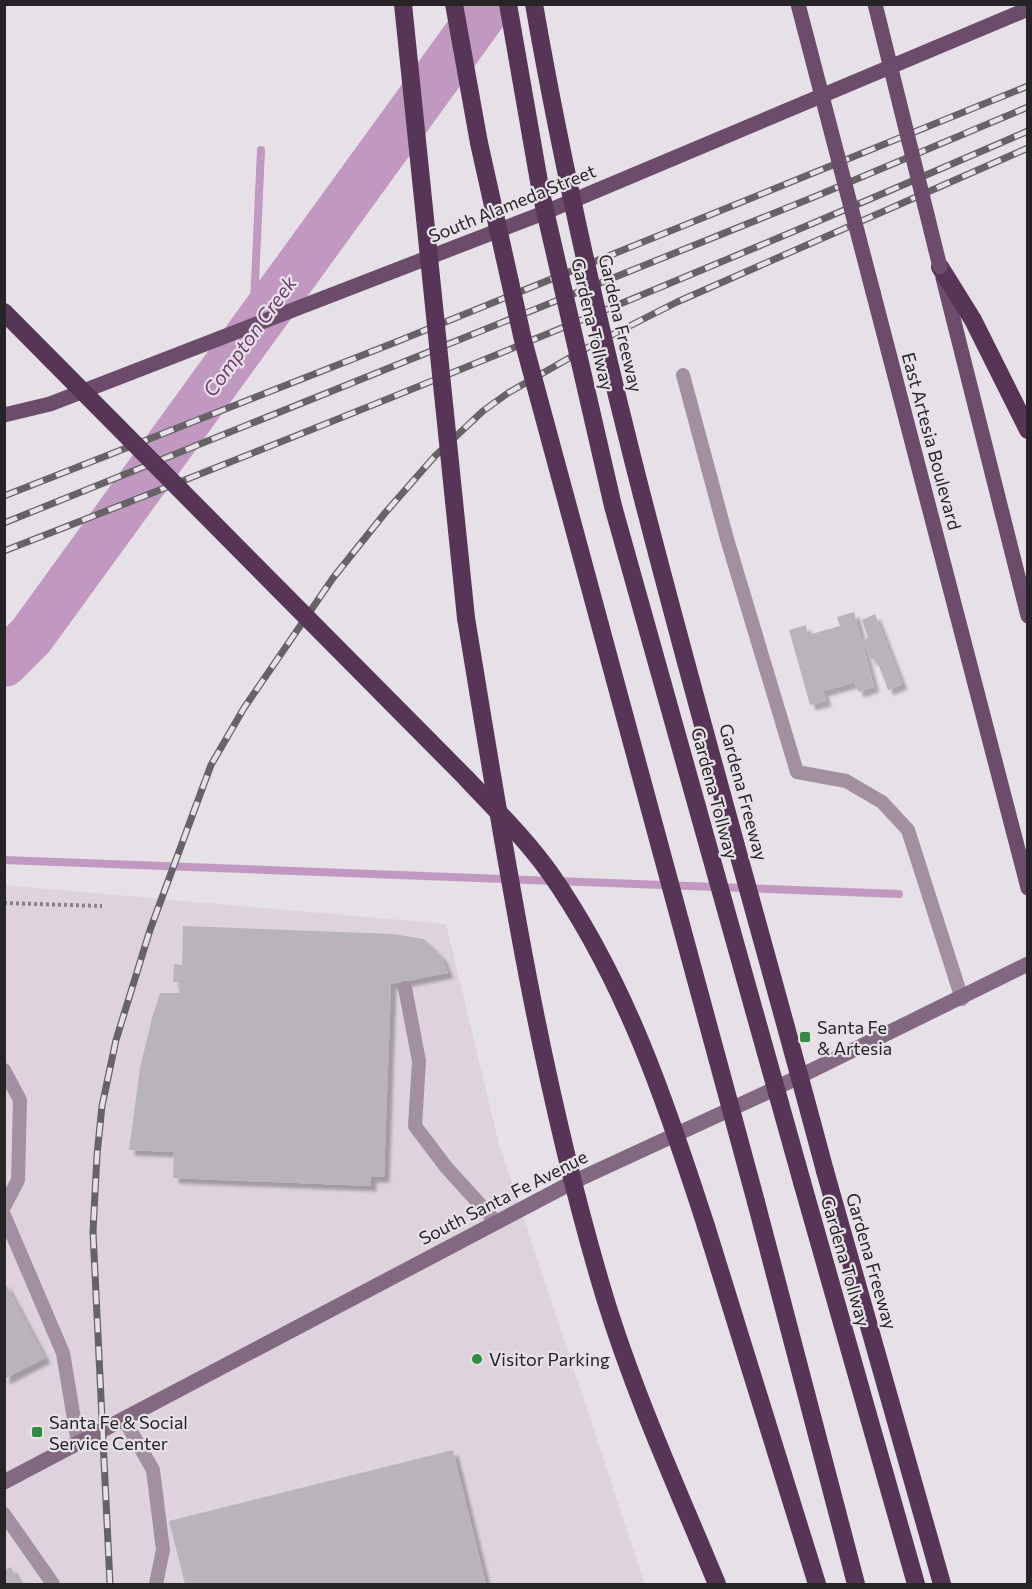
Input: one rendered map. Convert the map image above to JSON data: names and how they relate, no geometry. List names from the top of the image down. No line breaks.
{"streets":{"highway":["Gardena Freeway","Gardena Tollway"],"main road":["South Alameda Street","East Artesia Boulevard","South Santa Fe Avenue"]},"water":["Compton Creek"],"places":{"transit":["Santa Fe & Artesia","Santa Fe & Social Service Center"],"other":["Visitor Parking"]}}
